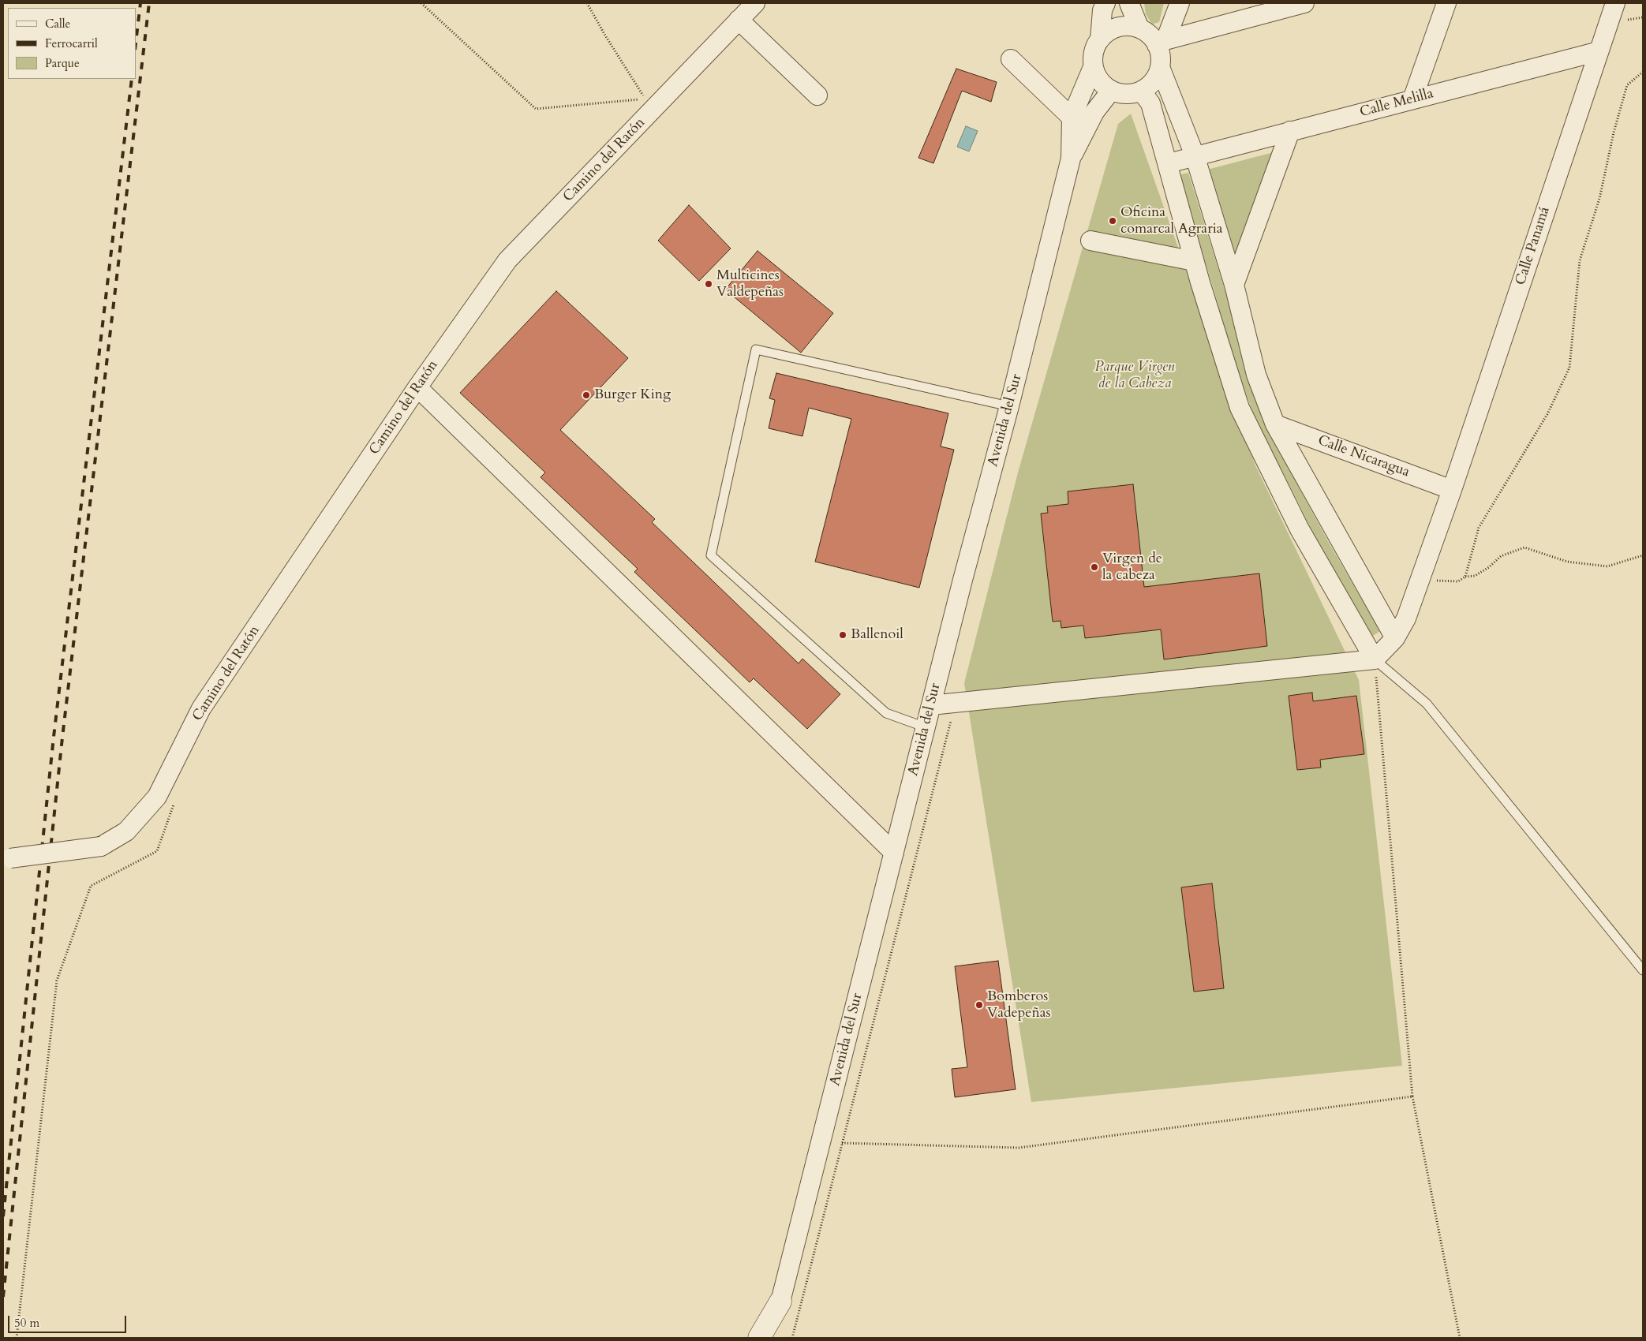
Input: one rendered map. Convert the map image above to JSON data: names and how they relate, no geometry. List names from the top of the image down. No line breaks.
{"streets":{"main road":["Avenida del Sur"],"street":["Calle Melilla","Camino del Ratón","Calle Panamá","Calle Nicaragua"]},"crossings":[["Calle Melilla","Calle Panamá"],["Calle Panamá","Calle Nicaragua"]],"parks":["Parque Virgen de la Cabeza"],"places":["Oficina comarcal Agraria","Multicines Valdepeñas","Burger King","Virgen de la cabeza","Ballenoil","Bomberos Vadepeñas"],"legend":["Calle","Ferrocarril","Parque"],"scale_bar":"50 m"}
